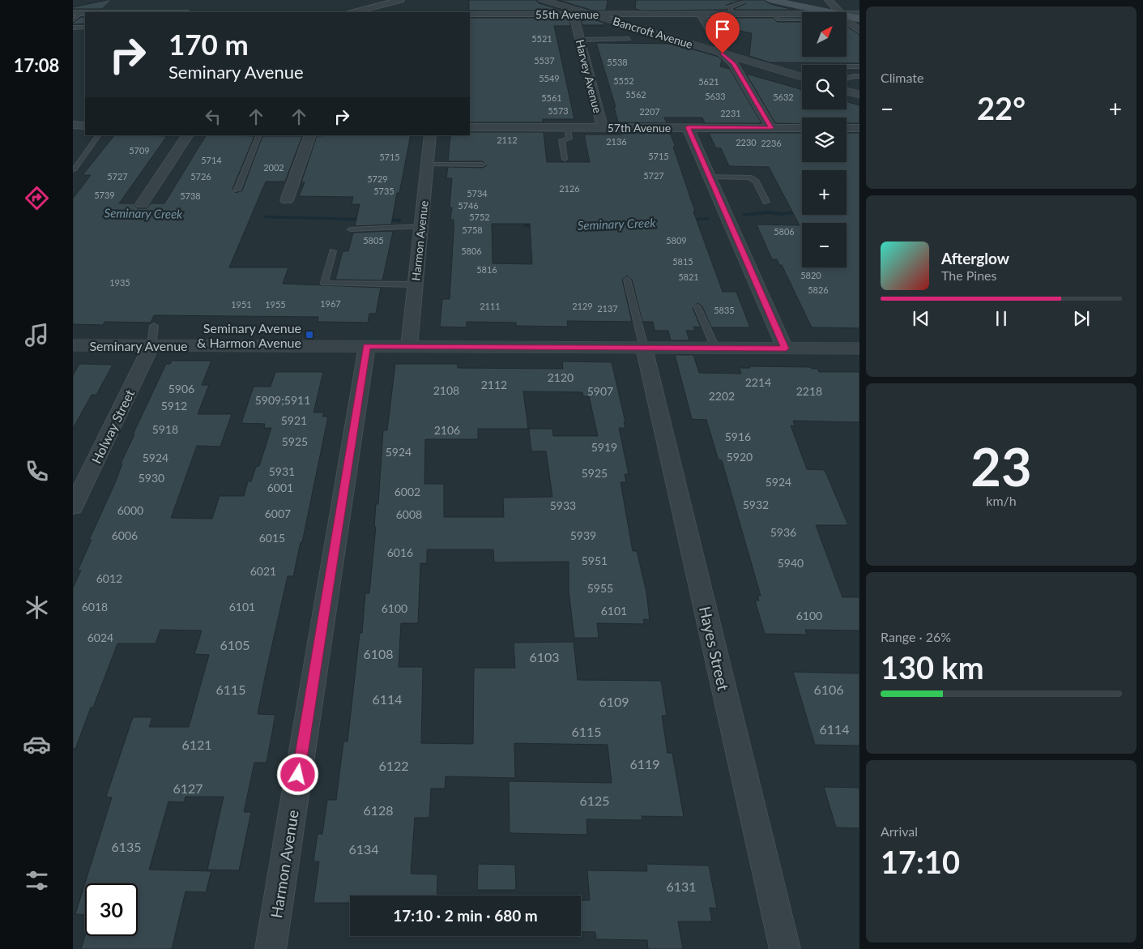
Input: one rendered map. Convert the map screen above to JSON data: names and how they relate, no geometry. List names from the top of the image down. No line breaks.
{"streets":{"street":["55th Avenue","Bancroft Avenue","Harvey Avenue","57th Avenue","Harmon Avenue","Seminary Avenue","Holway Street","Hayes Street"]},"crossings":[["55th Avenue","Bancroft Avenue"],["55th Avenue","Harvey Avenue"],["Bancroft Avenue","Harvey Avenue"],["Harvey Avenue","57th Avenue"],["Harmon Avenue","Seminary Avenue"],["Seminary Avenue","Holway Street"],["Seminary Avenue","Hayes Street"]],"water":["Seminary Creek"],"places":{"transit":["Seminary Avenue & Harmon Avenue"]},"house_numbers":["5521","5537","5538","5549","5552","5621","5562","5633","5632","5561","5573","2207","2231","2112","2136","2230","2236","5709","5715","5715","5714","2002","5727","5727","5726","5729","2126","5735","5734","5739","5738","5746","5752","5758","5806","5805","5809","5806","5815","5816","5820","5821","1935","5826","1967","1951","1955","2111","2129","2137","5835","2120","2214","2112","5906","2108","5907","2218","2202","5909;5911","5912","5921","5918","2106","5916","5925","5919","5924","5920","5924","5931","5925","5930","5924","6001","6002","5932","5933","6000","6007","6008","5936","6006","5939","6015","6016","5951","5940","6021","6012","5955","6018","6101","6100","6101","6100","6024","6105","6108","6103","6115","6106","6114","6109","6114","6115","6121","6119","6122","6127","6125","6128","6135","6134","6131"],"north":"top right","page":{"tabs":"17:08","tile":["Climate",["23","km/h"],["Range · 26%","130 km"],["Arrival","17:10"]],"map_buttons":["+","−"],"turn":["170 m","Seminary Avenue"],"heat":["−","22°","+"],"song":["Afterglow","The Pines"],"limit":"30","trip":"17:10 · 2 min · 680 m"}}
